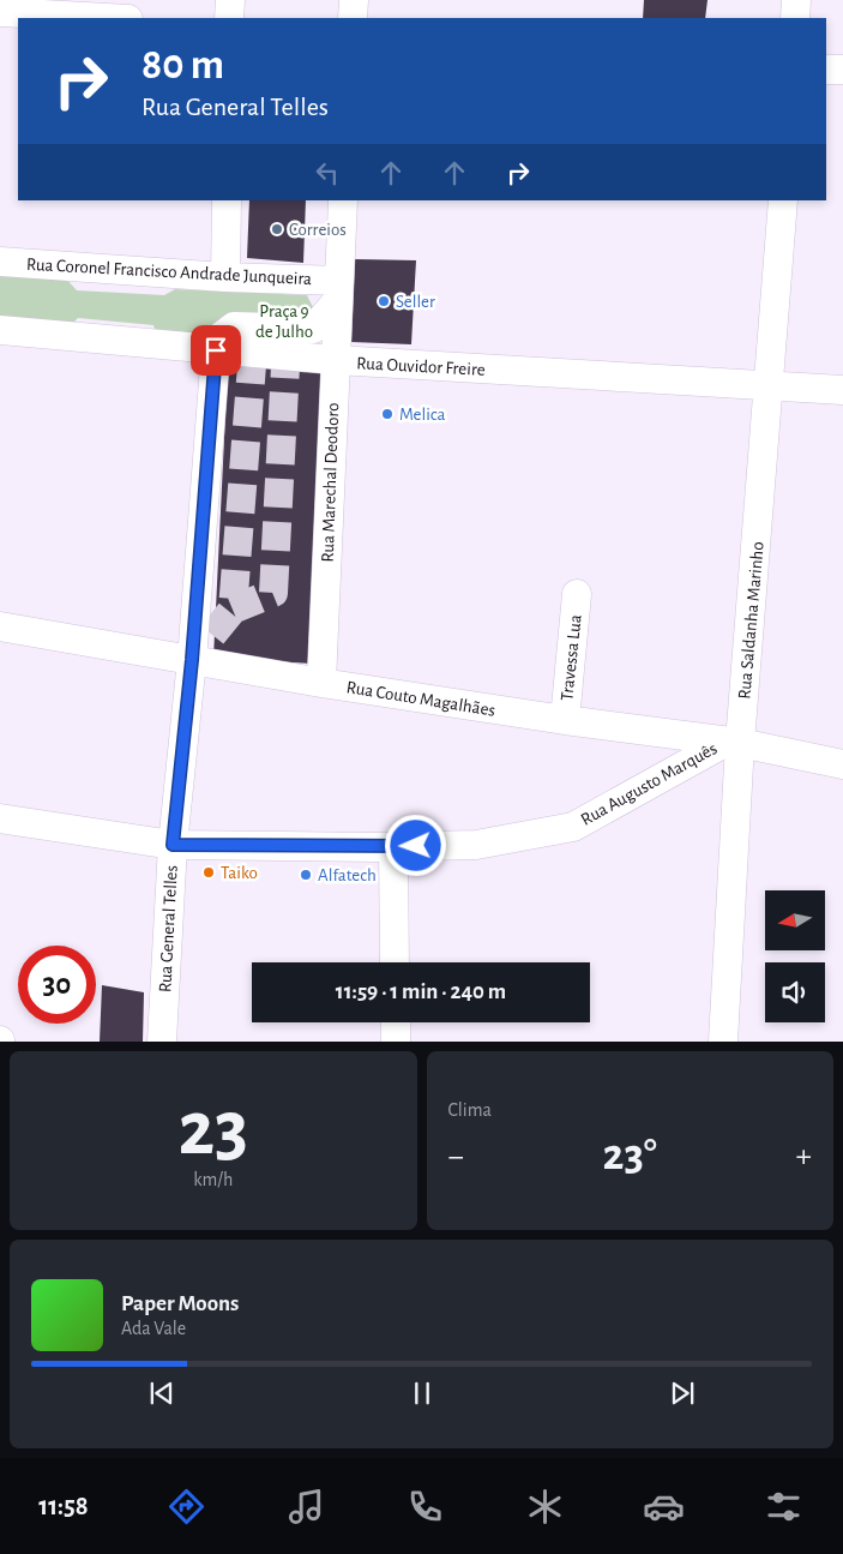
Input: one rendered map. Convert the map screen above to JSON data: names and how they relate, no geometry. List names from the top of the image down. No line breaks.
{"streets":{"street":["Rua Coronel Francisco Andrade Junqueira","Rua Ouvidor Freire","Rua Marechal Deodoro","Rua Saldanha Marinho","Travessa Lua","Rua Couto Magalhães","Rua Augusto Marquês","Rua General Telles"]},"crossings":[["Rua Coronel Francisco Andrade Junqueira","Rua Marechal Deodoro"],["Rua Ouvidor Freire","Rua Marechal Deodoro"],["Rua Ouvidor Freire","Rua Saldanha Marinho"],["Rua Ouvidor Freire","Rua General Telles"],["Rua Marechal Deodoro","Rua Couto Magalhães"],["Rua Saldanha Marinho","Rua Couto Magalhães"],["Rua Saldanha Marinho","Rua Augusto Marquês"],["Travessa Lua","Rua Couto Magalhães"],["Rua Couto Magalhães","Rua Augusto Marquês"],["Rua Couto Magalhães","Rua General Telles"],["Rua Augusto Marquês","Rua General Telles"]],"parks":["Praça 9 de Julho"],"places":["Correios","Seller","Melica","Taiko","Alfatech"],"north":"left","page":{"turn":["80 m","Rua General Telles"],"limit":"30","trip":"11:59 · 1 min · 240 m","tile":[["23","km/h"],"Clima"],"heat":["−","23°","+"],"song":["Paper Moons","Ada Vale"],"tabs":"11:58"}}
